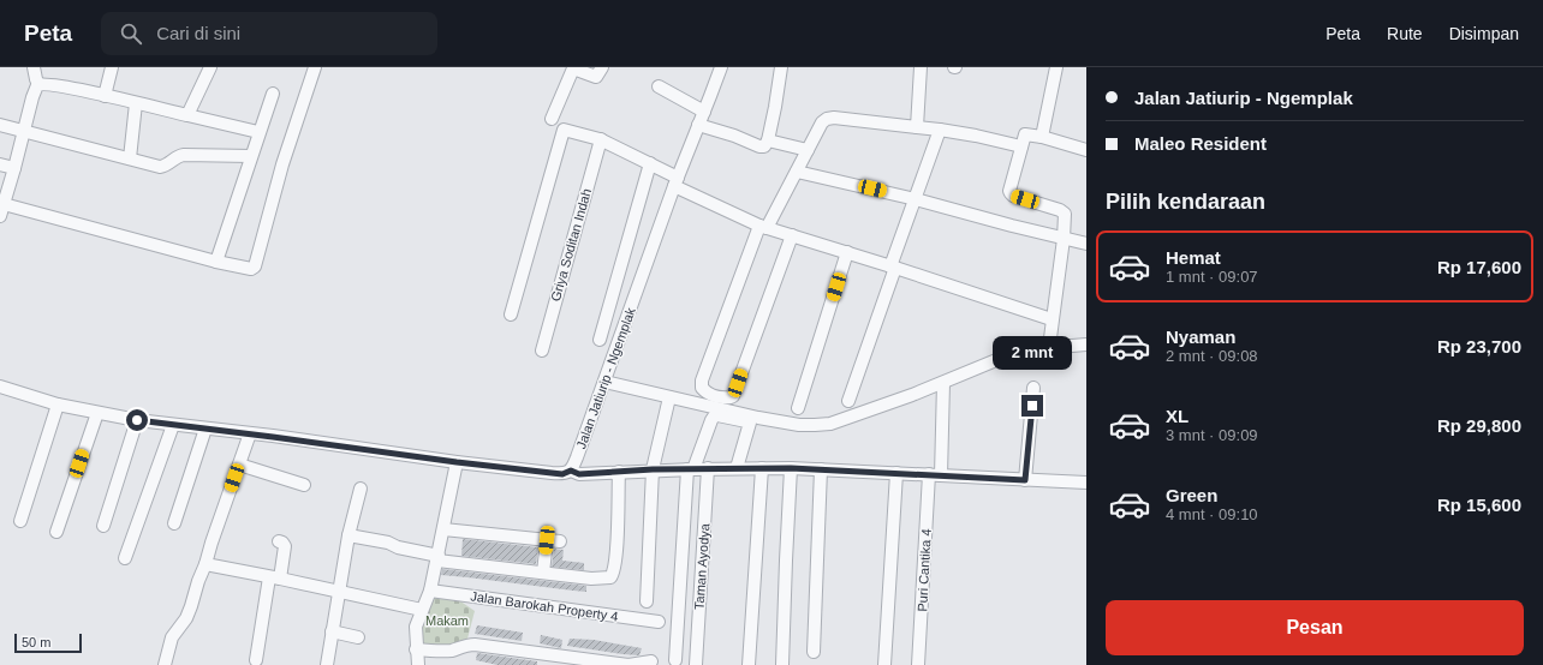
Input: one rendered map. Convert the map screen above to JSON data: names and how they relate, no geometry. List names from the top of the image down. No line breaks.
{"streets":{"street":["Griya Soditan Indah","Jalan Jatiurip - Ngemplak","Taman Ayodya","Puri Cantika 4","Jalan Barokah Property 4"]},"parks":["Makam"],"scale_bar":"50 m","page":{"header":"Peta","search":"Cari di sini","nav":["Peta","Rute","Disimpan"],"banner":["Jalan Jatiurip - Ngemplak","Maleo Resident"],"heading":"Pilih kendaraan","list":[{"name":"Hemat","note":"1 mnt · 09:07","value":"Rp 17,600"},{"name":"Nyaman","note":"2 mnt · 09:08","value":"Rp 23,700"},{"name":"XL","note":"3 mnt · 09:09","value":"Rp 29,800"},{"name":"Green","note":"4 mnt · 09:10","value":"Rp 15,600"}],"bubble":"2 mnt","buttons":"Pesan","scale":"50 m"}}
